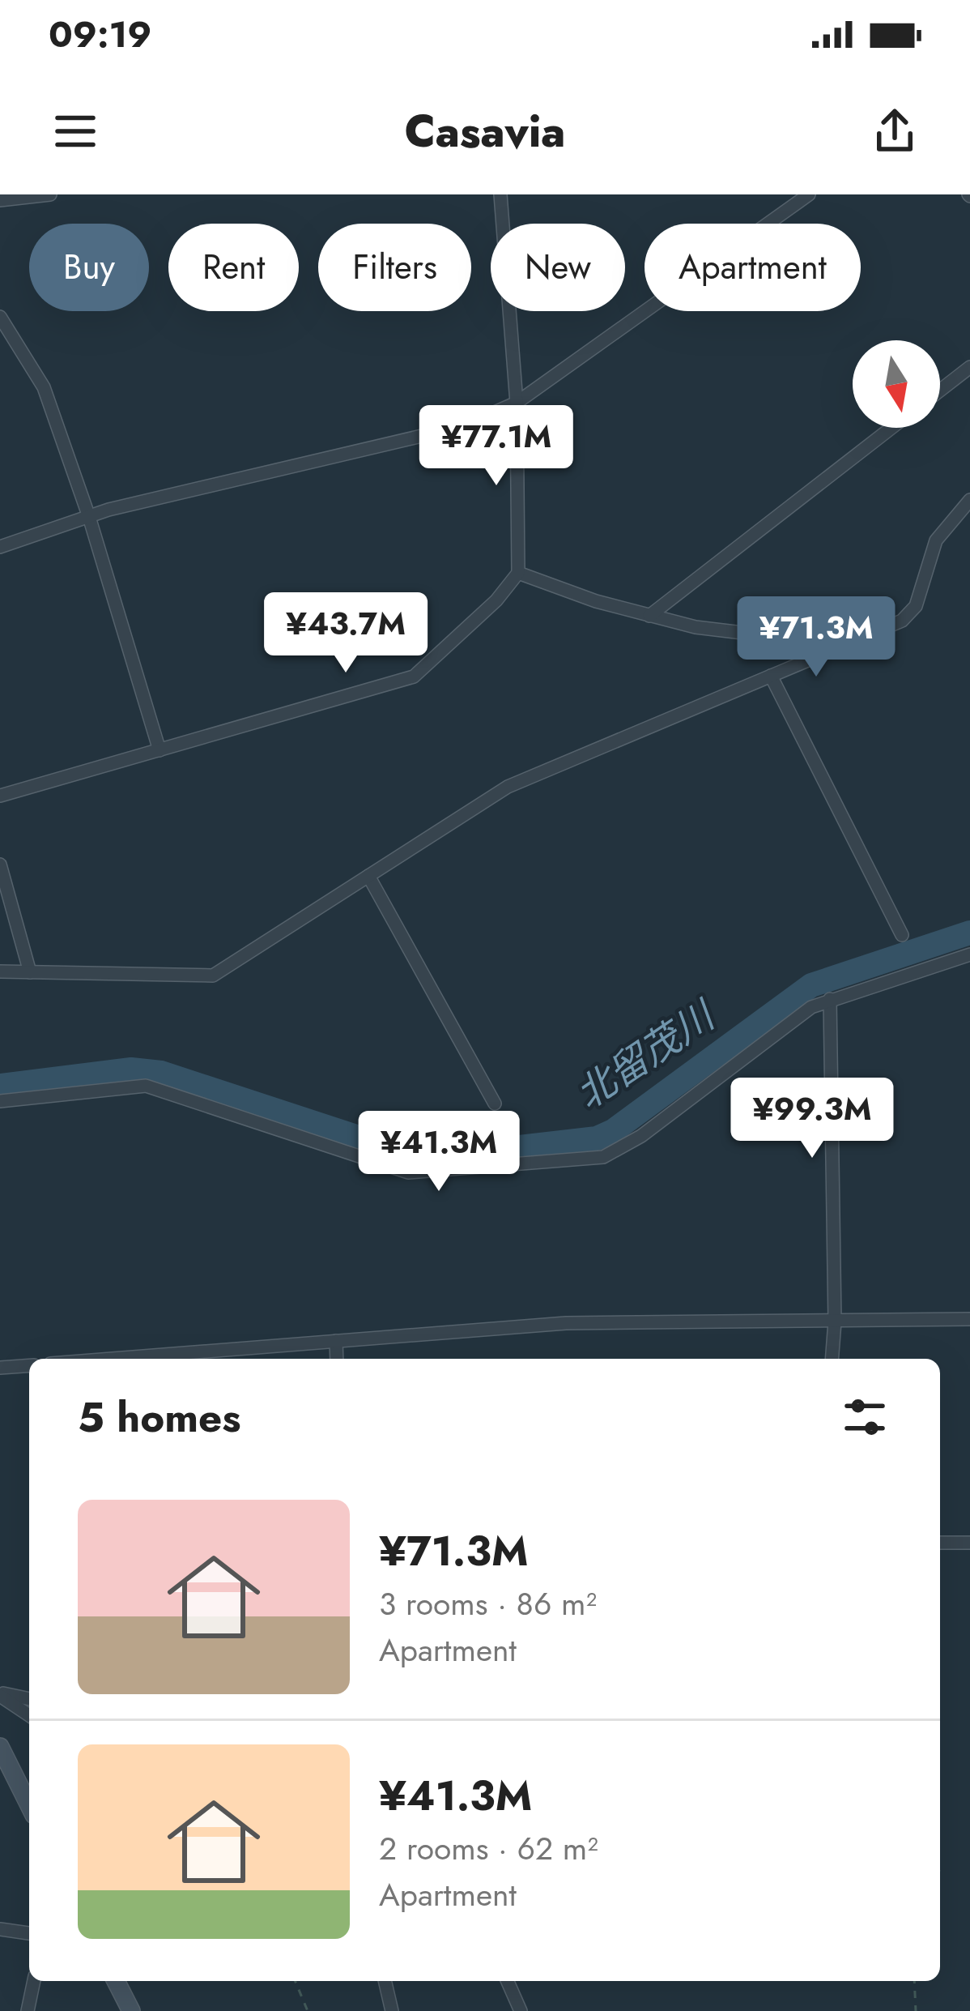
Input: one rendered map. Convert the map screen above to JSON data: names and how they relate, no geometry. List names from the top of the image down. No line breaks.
{"water":["北留茂川"],"north":"bottom","page":{"status":"09:19","header":"Casavia","chip":["Buy","Rent","Filters","New","Apartment"],"price":["¥77.1M","¥43.7M","¥71.3M","¥99.3M","¥41.3M"],"heading":"5 homes","list":[{"name":"¥71.3M","note":"3 rooms · 86 m² · Apartment"},{"name":"¥41.3M","note":"2 rooms · 62 m² · Apartment"}]}}
